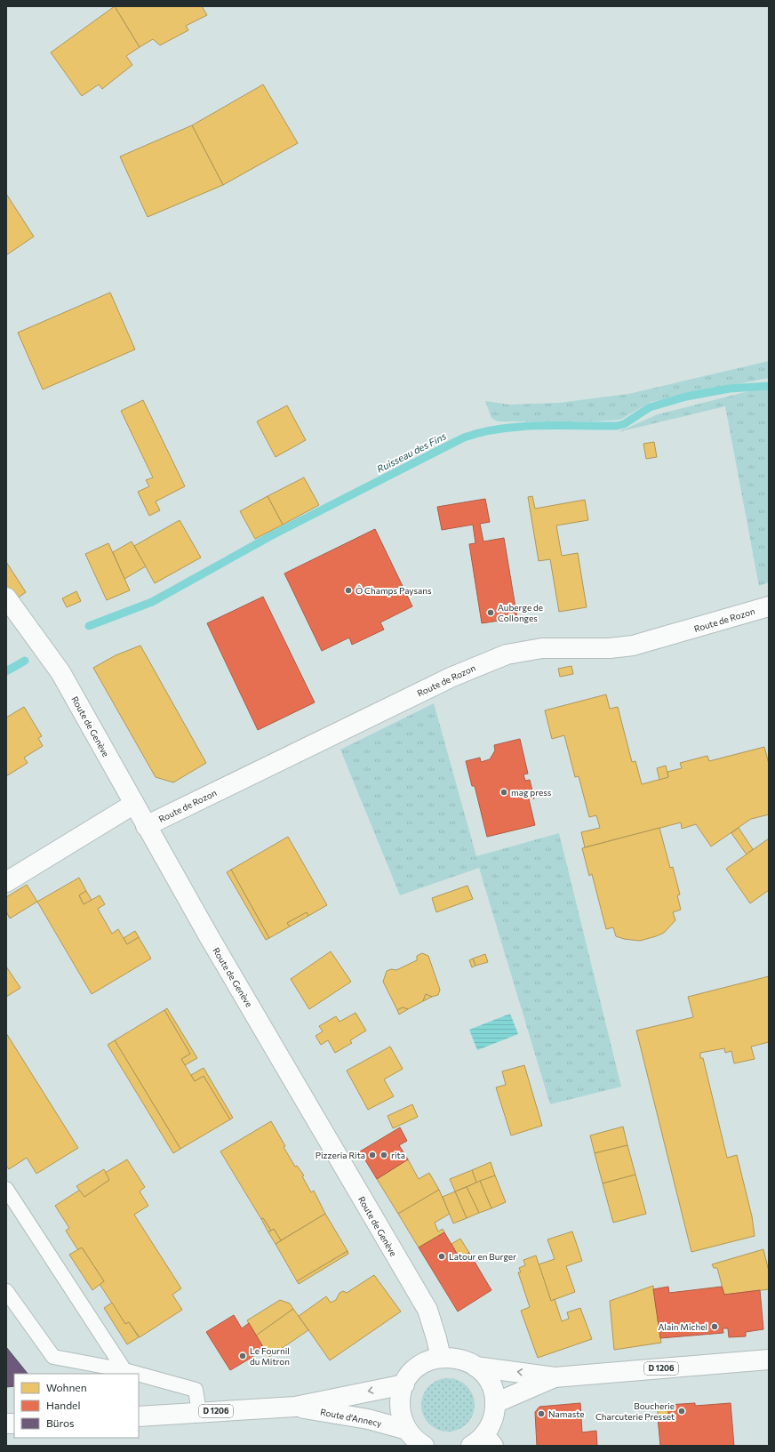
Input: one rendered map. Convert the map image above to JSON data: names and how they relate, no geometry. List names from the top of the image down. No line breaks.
{"streets":{"main road":["Route de Rozon","Route de Genève","D 1206","Route d'Annecy"]},"crossings":[["Route de Rozon","Route de Genève"]],"water":["Ruisseau des Fins"],"places":["Ô Champs Paysans","Auberge de Collonges","mag press","Pizzeria Rita","rita","Latour en Burger","Alain Michel","Le Fournil du Mitron","Boucherie Charcuterie Presset","Namaste"],"legend":["Wohnen","Handel","Büros"]}
